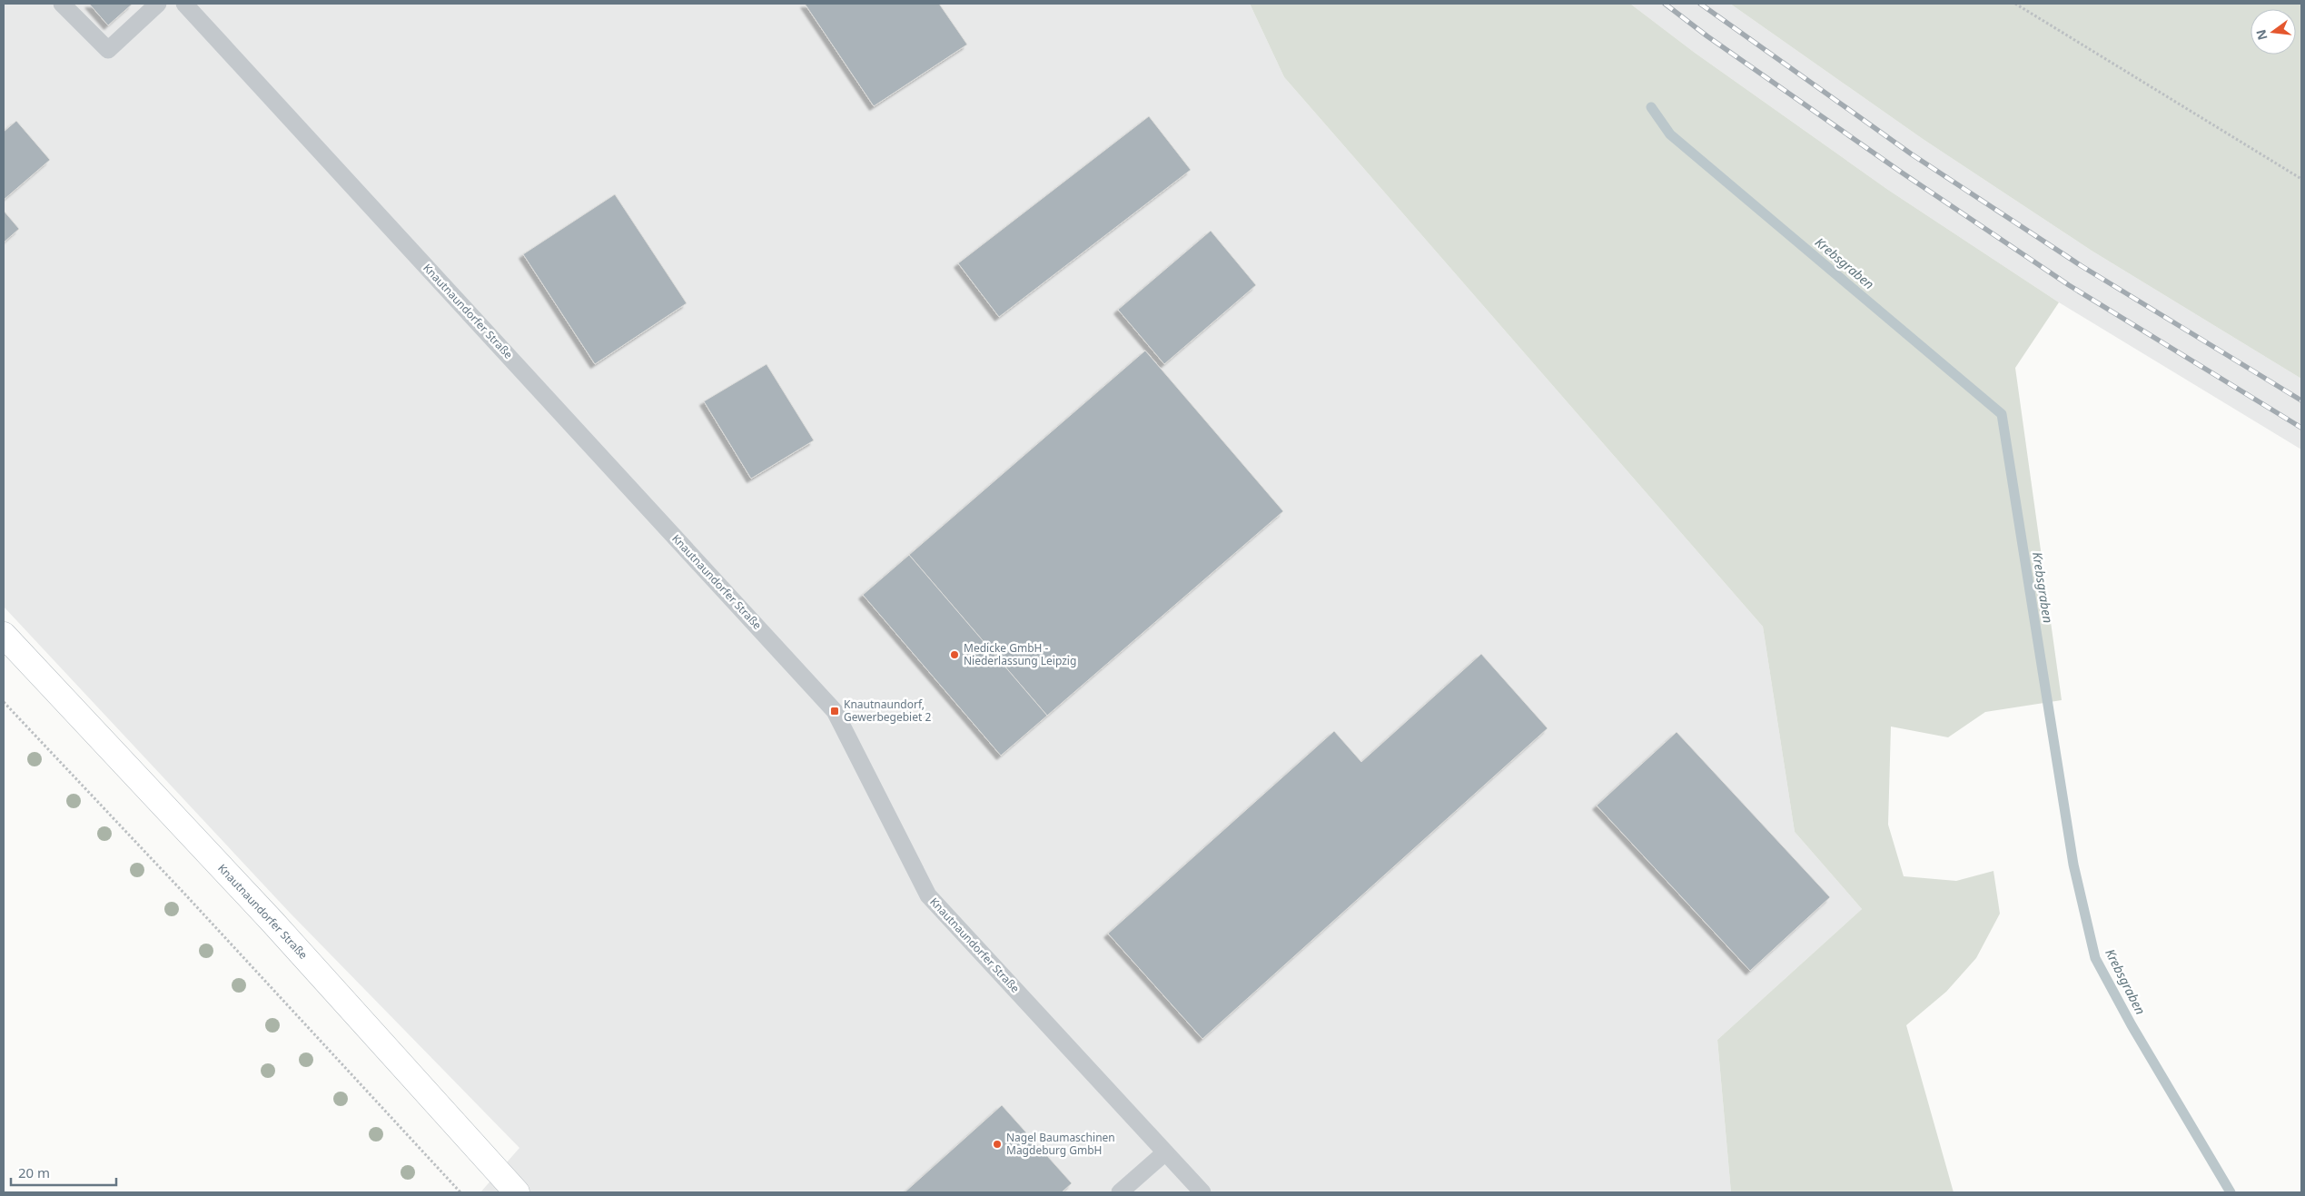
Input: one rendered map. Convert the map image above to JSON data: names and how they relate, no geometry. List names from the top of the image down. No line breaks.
{"streets":{"main road":["Knautnaundorfer Straße"]},"water":["Krebsgraben"],"places":{"other":["Medicke GmbH - Niederlassung Leipzig","Nagel Baumaschinen Magdeburg GmbH"],"transit":["Knautnaundorf, Gewerbegebiet 2"]},"scale_bar":"20 m","north":"left"}
